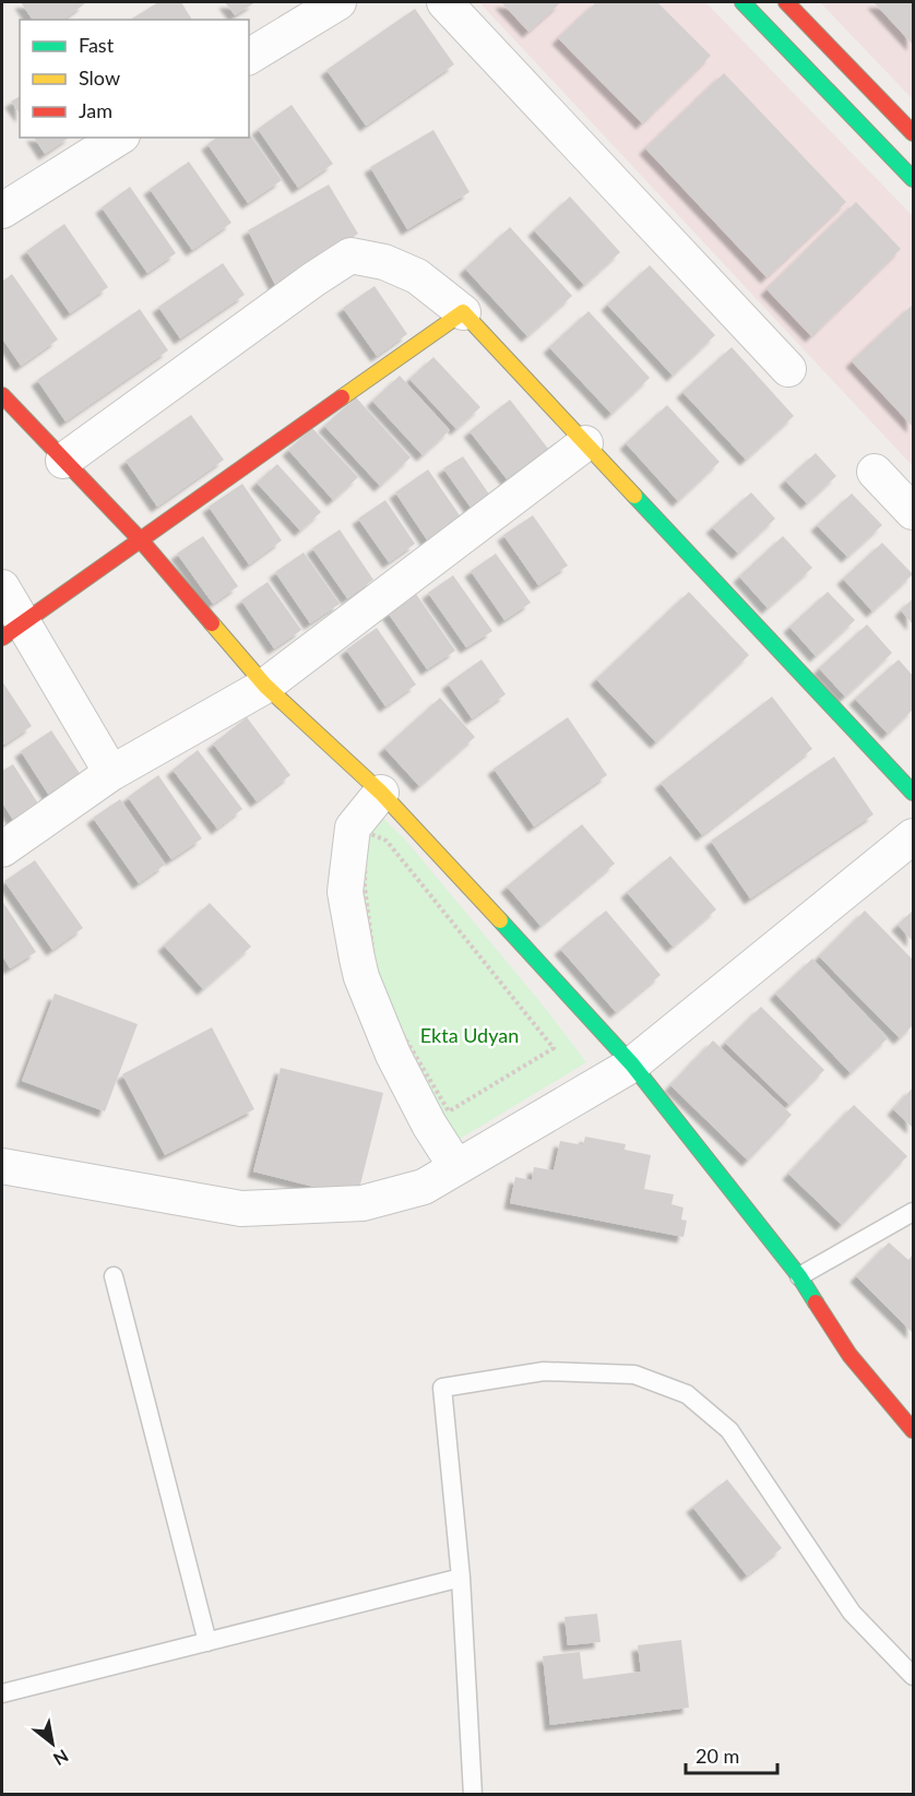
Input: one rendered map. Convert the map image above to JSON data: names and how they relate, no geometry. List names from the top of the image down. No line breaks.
{"parks":["Ekta Udyan"],"legend":["Fast","Slow","Jam"],"scale_bar":"20 m","north":"bottom right"}
